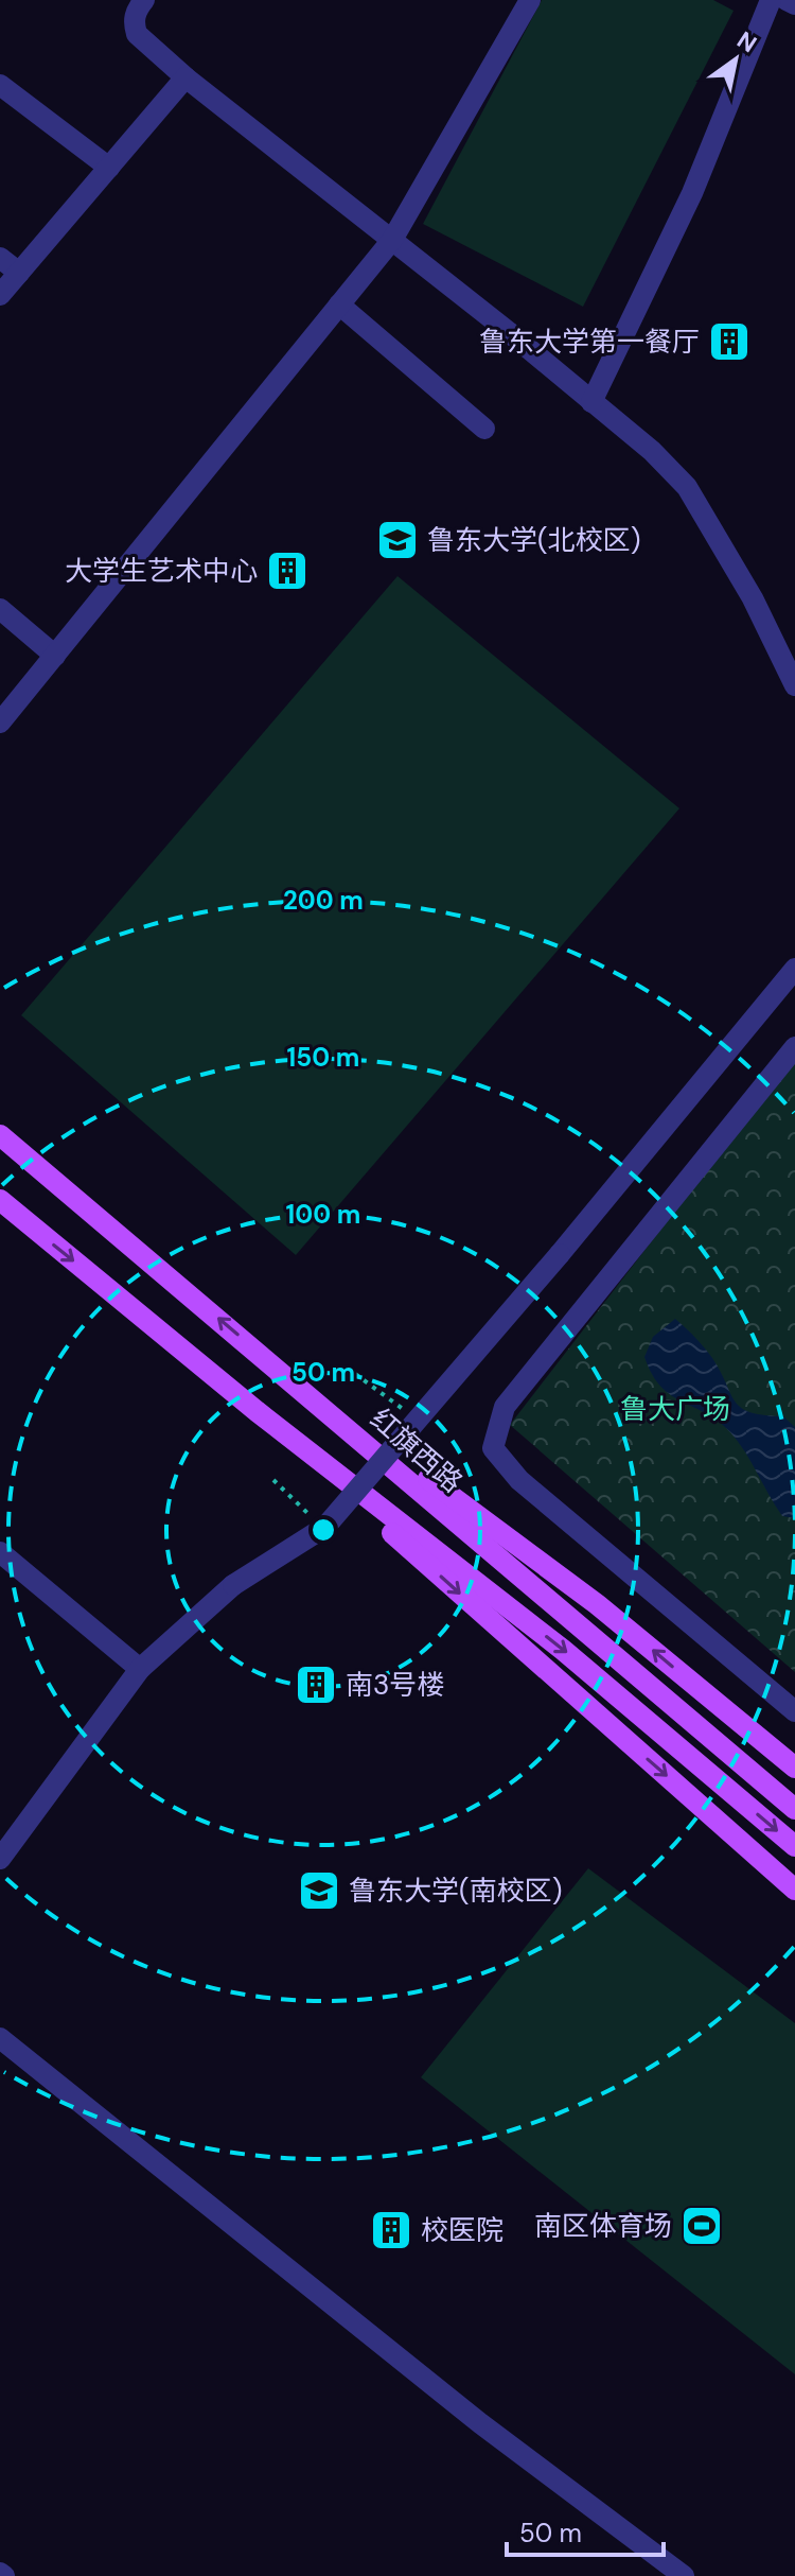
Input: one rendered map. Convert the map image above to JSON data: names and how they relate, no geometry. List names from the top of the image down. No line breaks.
{"streets":{"main road":["红旗西路"]},"parks":["鲁大广场"],"places":{"building":["鲁东大学第一餐厅","大学生艺术中心","南3号楼","校医院"],"school or university":["鲁东大学(北校区)","鲁东大学(南校区)"],"sports":["南区体育场"]},"scale_bar":"50 m","north":"top right","rings":["200 m","150 m","100 m","50 m"]}
